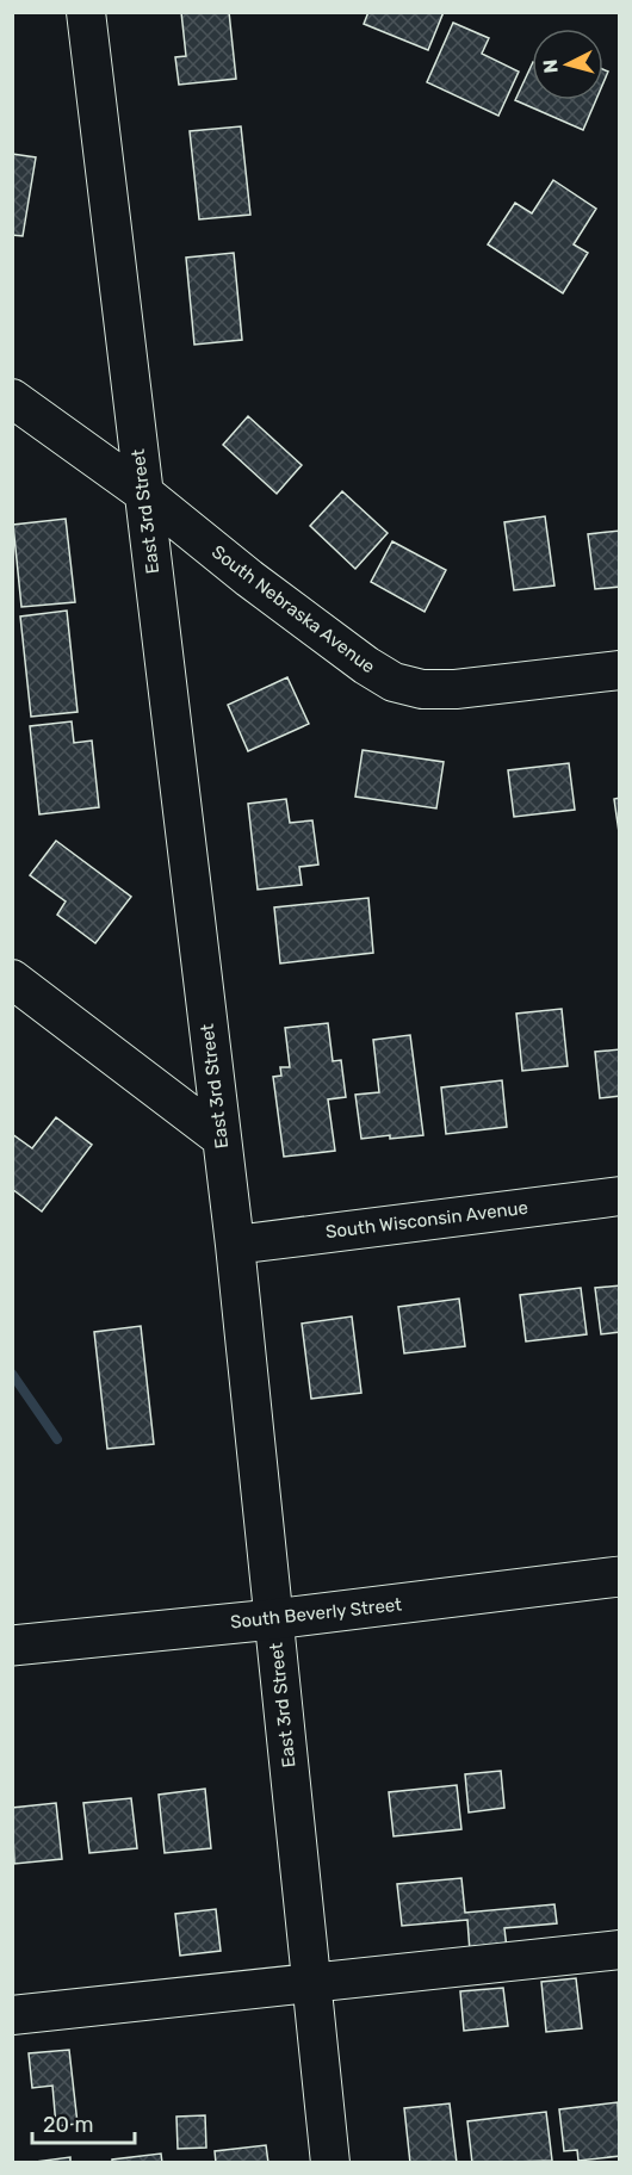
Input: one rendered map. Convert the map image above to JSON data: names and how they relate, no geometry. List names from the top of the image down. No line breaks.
{"streets":{"main road":["South Beverly Street"],"street":["East 3rd Street","South Nebraska Avenue","South Wisconsin Avenue"]},"crossings":[["East 3rd Street","South Nebraska Avenue"],["East 3rd Street","South Wisconsin Avenue"],["East 3rd Street","South Beverly Street"]],"scale_bar":"20 m","north":"left"}
